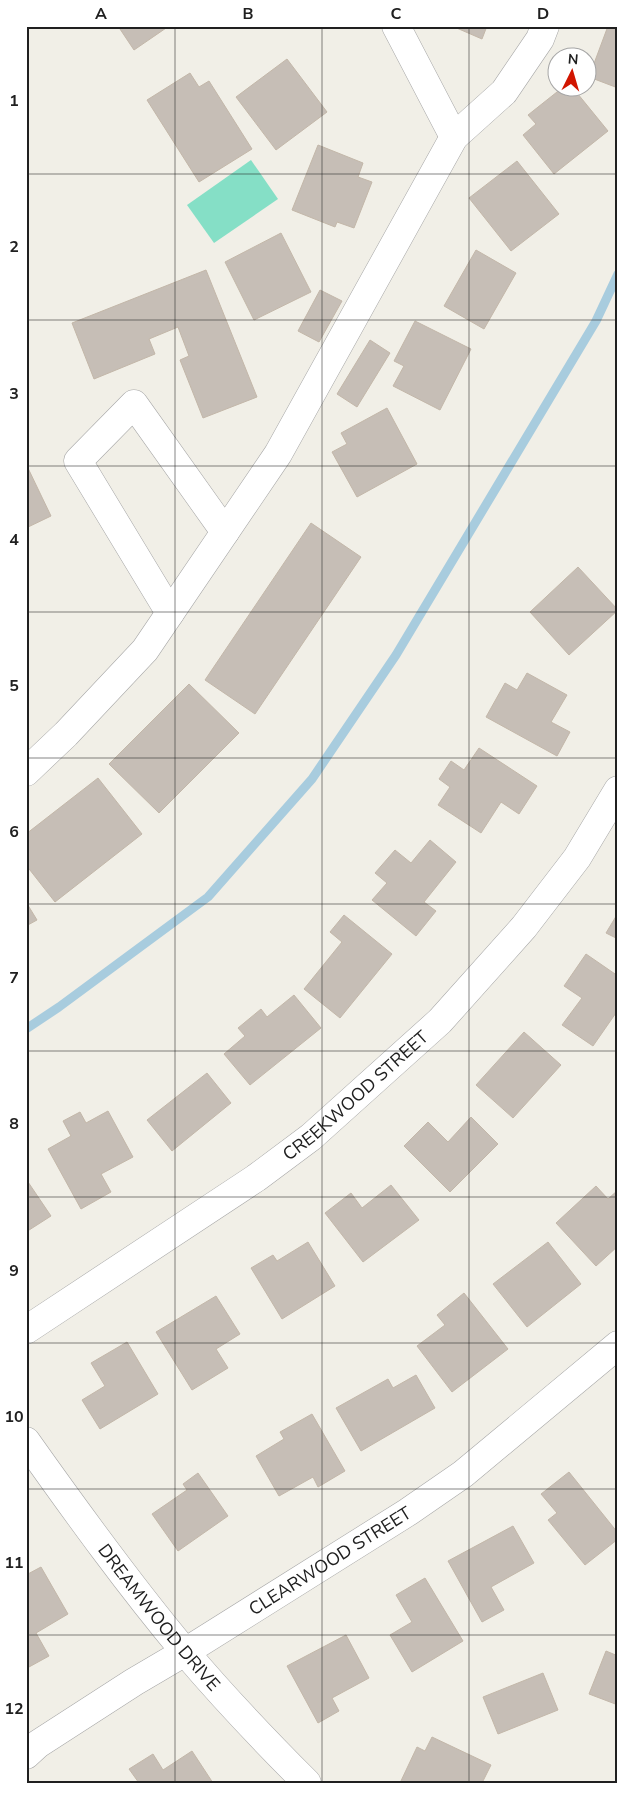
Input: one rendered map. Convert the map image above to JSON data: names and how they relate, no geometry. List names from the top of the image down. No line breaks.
{"streets":{"street":["CREEKWOOD STREET","CLEARWOOD STREET","DREAMWOOD DRIVE"]},"crossings":[["CLEARWOOD STREET","DREAMWOOD DRIVE"]],"north":"top","grid":{"columns":["A","B","C","D"],"rows":["1","2","3","4","5","6","7","8","9","10","11","12"]}}
